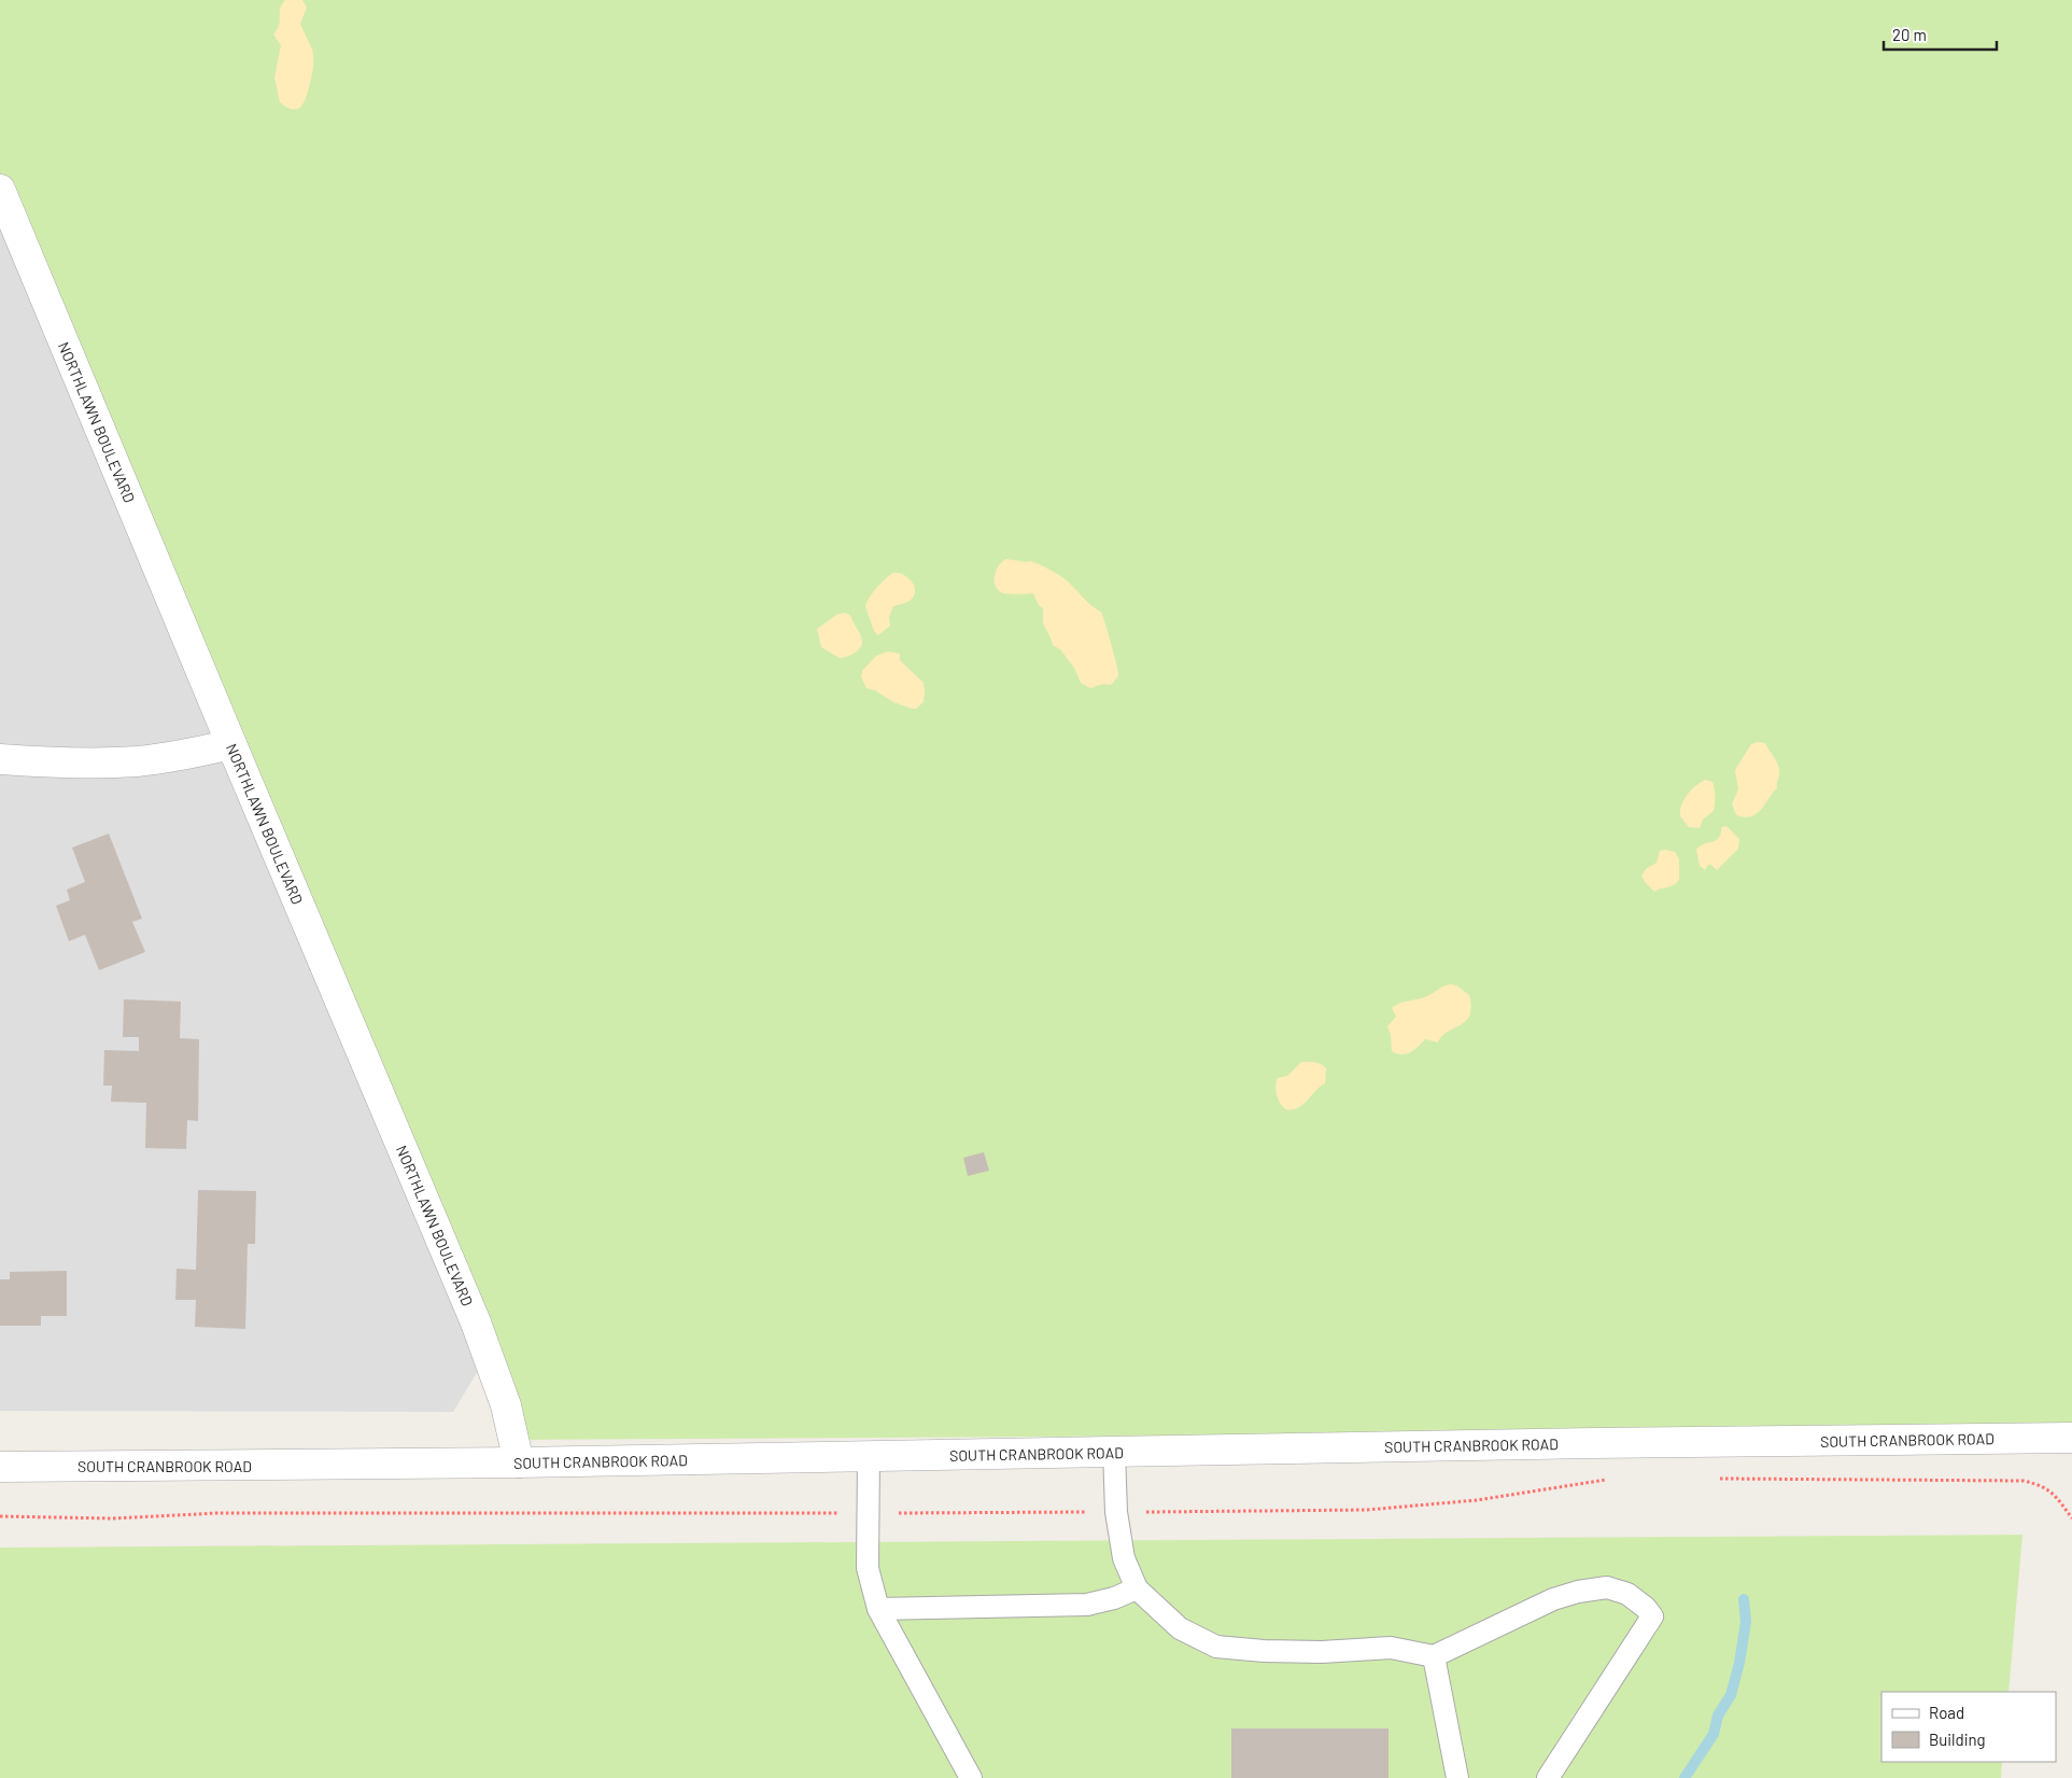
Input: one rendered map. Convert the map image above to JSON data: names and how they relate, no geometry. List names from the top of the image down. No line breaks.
{"streets":{"street":["NORTHLAWN BOULEVARD","SOUTH CRANBROOK ROAD"]},"crossings":[["NORTHLAWN BOULEVARD","SOUTH CRANBROOK ROAD"]],"legend":["Road","Building"],"scale_bar":"20 m"}
